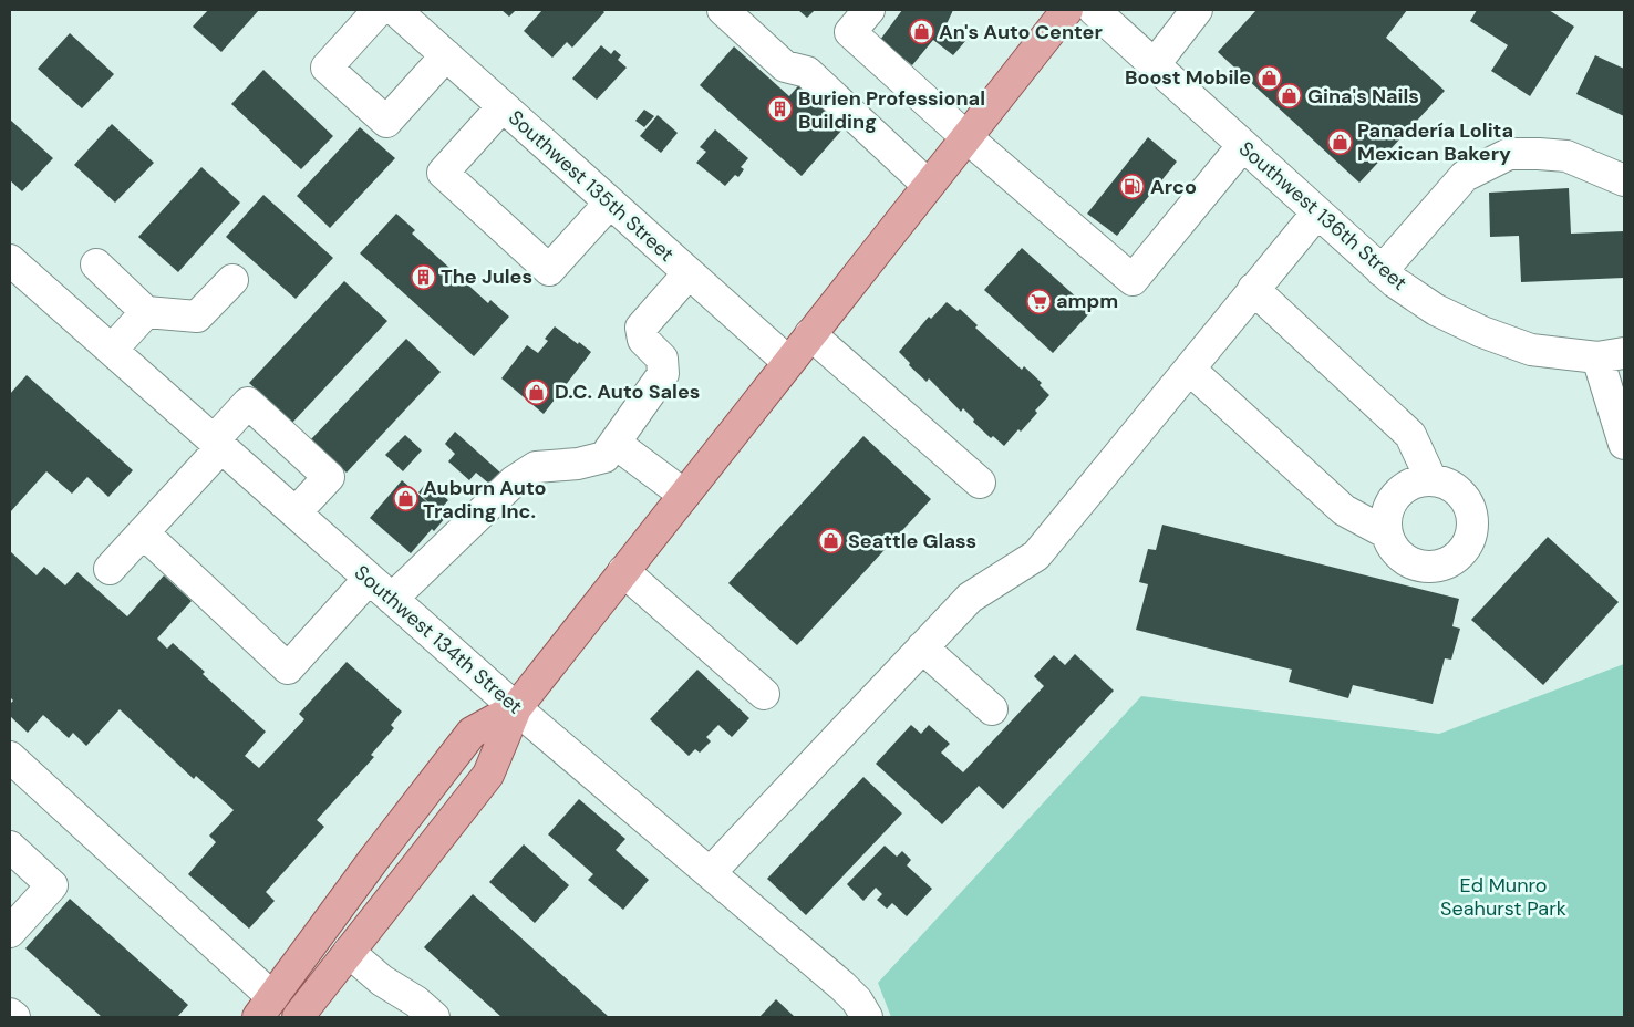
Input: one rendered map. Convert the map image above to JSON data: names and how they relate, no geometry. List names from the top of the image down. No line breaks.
{"streets":{"street":["Southwest 135th Street","Southwest 136th Street","Southwest 134th Street"]},"parks":["Ed Munro Seahurst Park"],"places":{"shop":["An's Auto Center","Boost Mobile","Gina's Nails","Panadería Lolita Mexican Bakery","D.C. Auto Sales","Auburn Auto Trading Inc.","Seattle Glass"],"building":["Burien Professional Building","The Jules"],"fuel station":["Arco"],"supermarket":["ampm"]}}
